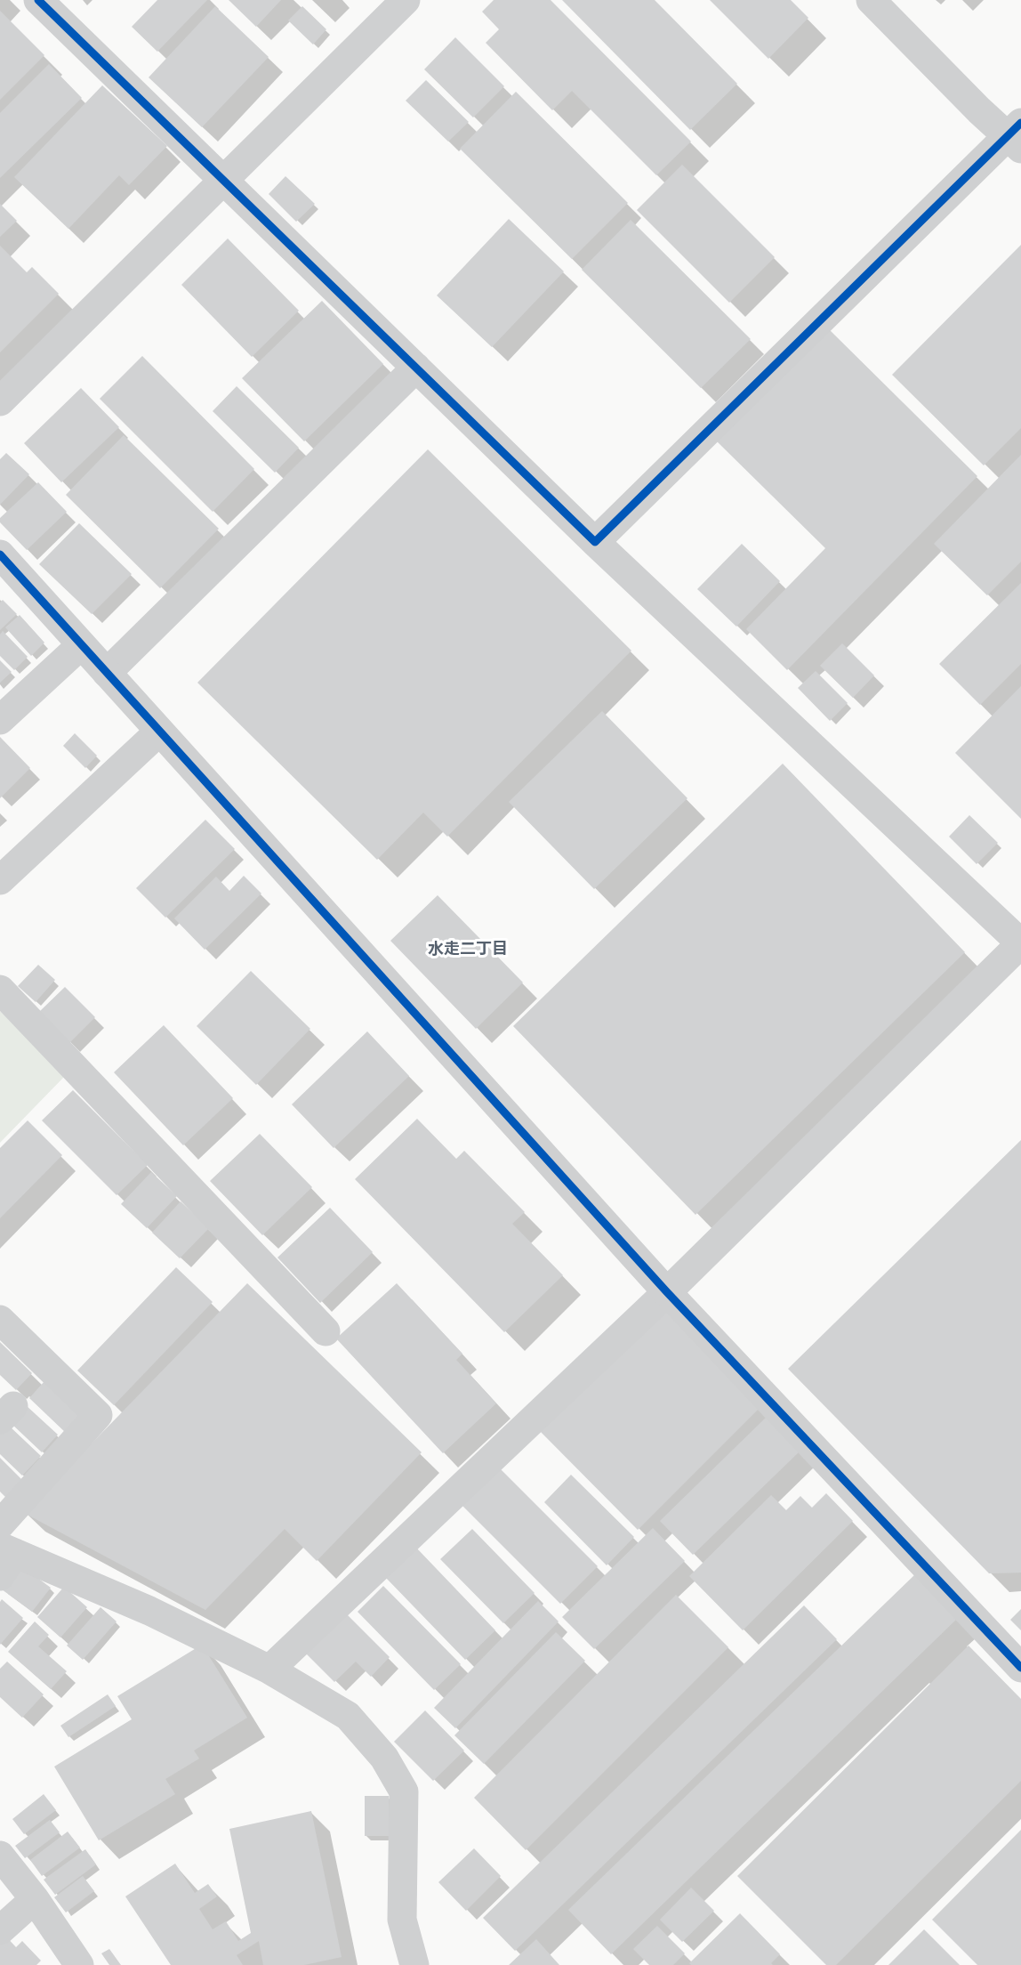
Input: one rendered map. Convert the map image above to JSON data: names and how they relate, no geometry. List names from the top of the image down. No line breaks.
{"districts":["水走二丁目"]}
